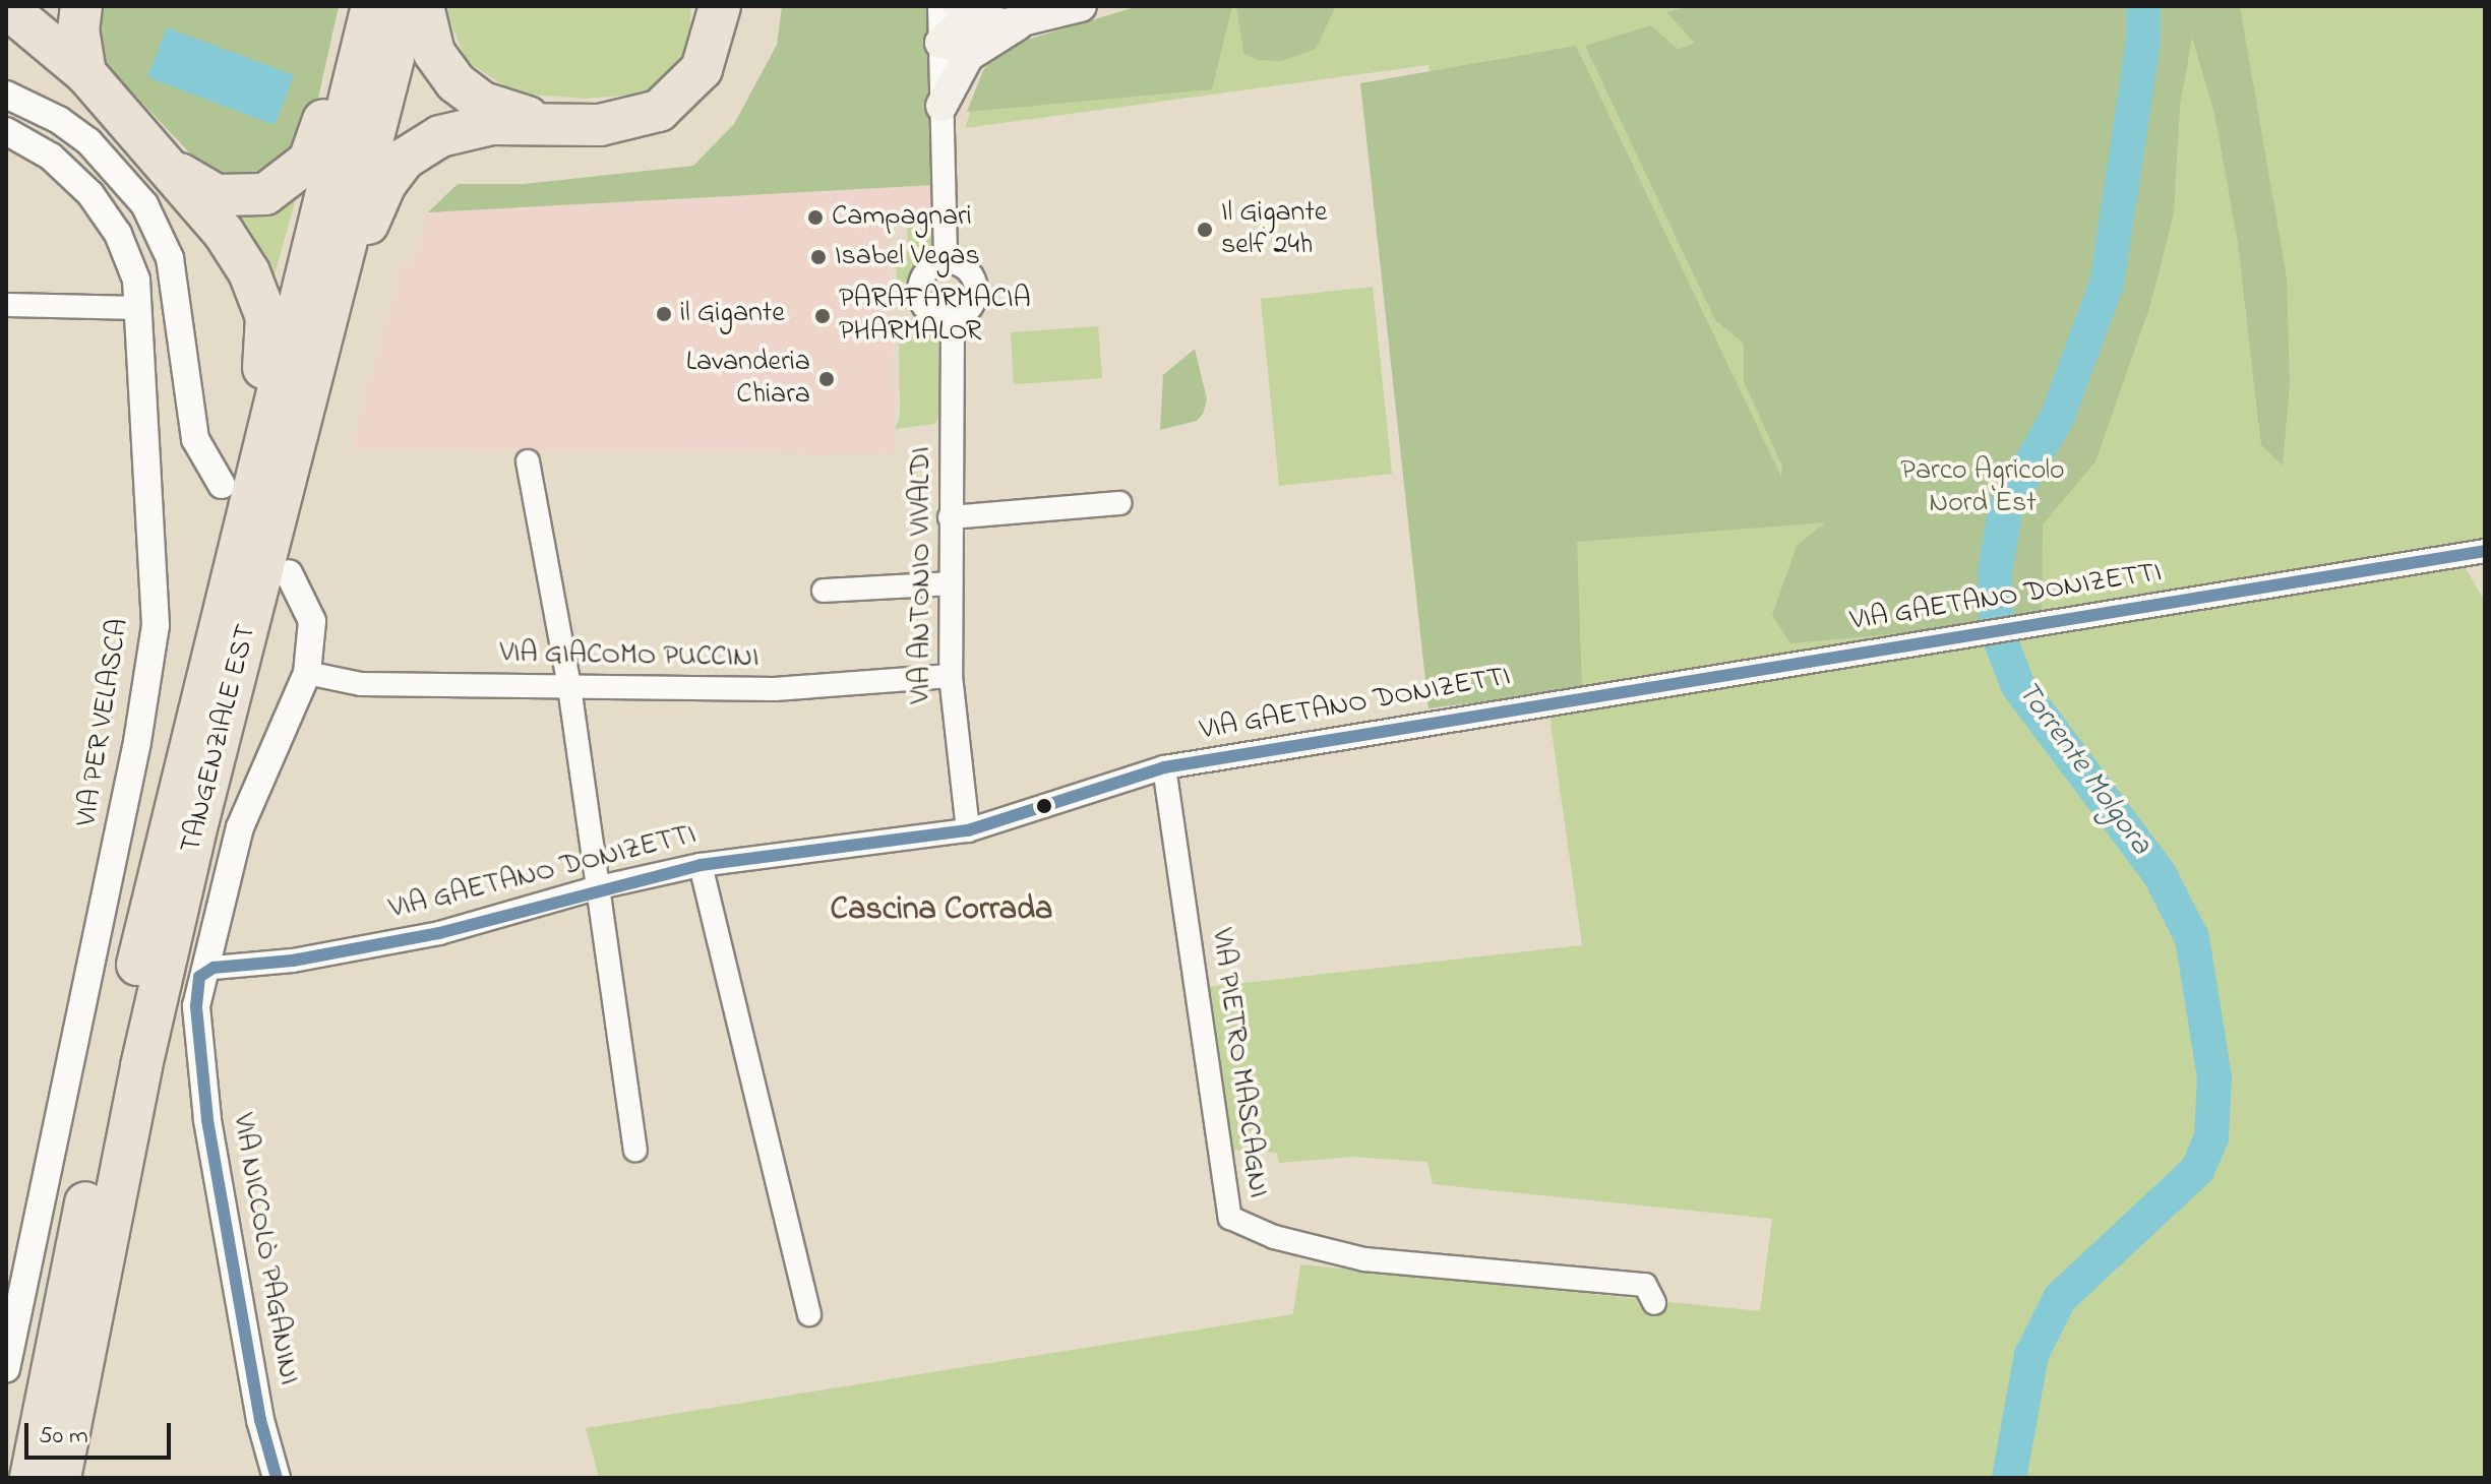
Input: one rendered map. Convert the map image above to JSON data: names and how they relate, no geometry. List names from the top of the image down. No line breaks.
{"streets":{"highway":["TANGENZIALE EST"],"street":["VIA ANTONIO VIVALDI","VIA GAETANO DONIZETTI","VIA GIACOMO PUCCINI","VIA PER VELASCA","VIA PIETRO MASCAGNI","VIA NICCOLÒ PAGANINI"]},"crossings":[["VIA ANTONIO VIVALDI","VIA GAETANO DONIZETTI"],["VIA ANTONIO VIVALDI","VIA GIACOMO PUCCINI"],["VIA GAETANO DONIZETTI","VIA PIETRO MASCAGNI"],["VIA GAETANO DONIZETTI","VIA NICCOLÒ PAGANINI"],["VIA GIACOMO PUCCINI","VIA NICCOLÒ PAGANINI"]],"districts":["Cascina Corrada"],"water":["Torrente Molgora"],"parks":["Parco Agricolo Nord Est"],"places":["Campagnari","Il Gigante self 24h","Isabel Vegas","il Gigante","PARAFARMACIA PHARMALOR","Lavanderia Chiara"],"scale_bar":"50 m"}
